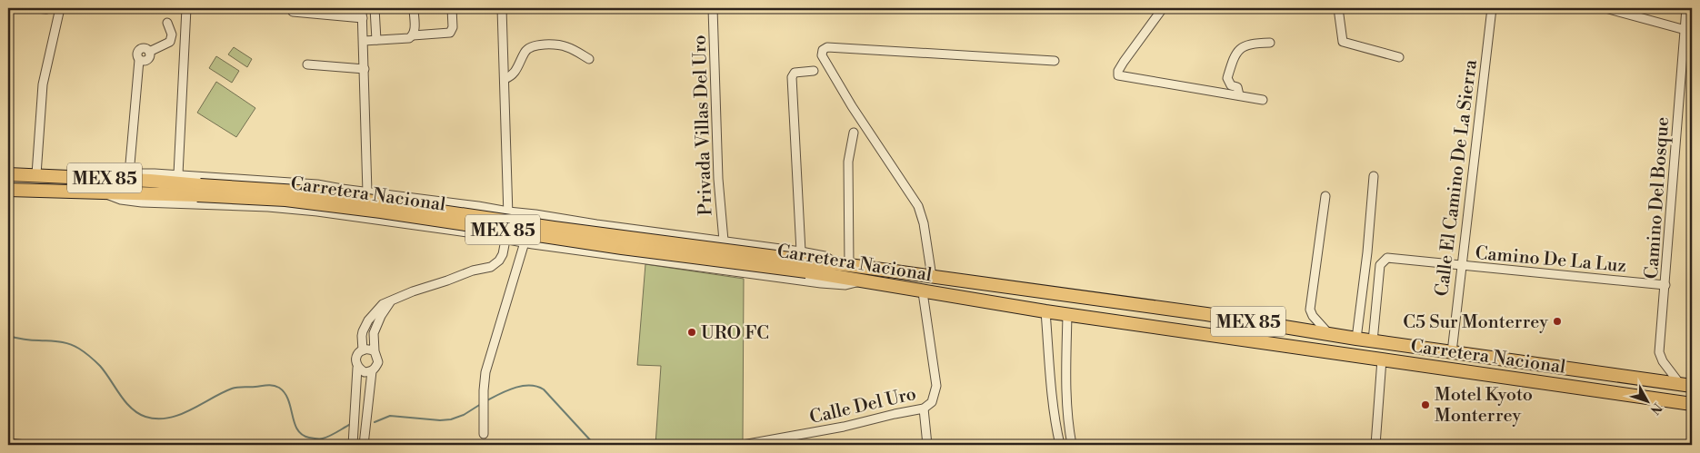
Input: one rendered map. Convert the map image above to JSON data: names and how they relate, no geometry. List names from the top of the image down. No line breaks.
{"streets":{"highway":["MEX 85","Carretera Nacional"],"street":["Privada Villas Del Uro","Calle El Camino De La Sierra","Camino Del Bosque","Camino De La Luz","Calle Del Uro"]},"crossings":[["Privada Villas Del Uro","MEX 85"],["MEX 85","Carretera Nacional"],["Calle El Camino De La Sierra","Carretera Nacional"],["Calle El Camino De La Sierra","Camino De La Luz"],["Carretera Nacional","Camino Del Bosque"],["Carretera Nacional","Camino De La Luz"],["Carretera Nacional","Calle Del Uro"],["Camino Del Bosque","Camino De La Luz"]],"places":["C5 Sur Monterrey","URO FC","Motel Kyoto Monterrey"],"north":"bottom right"}
